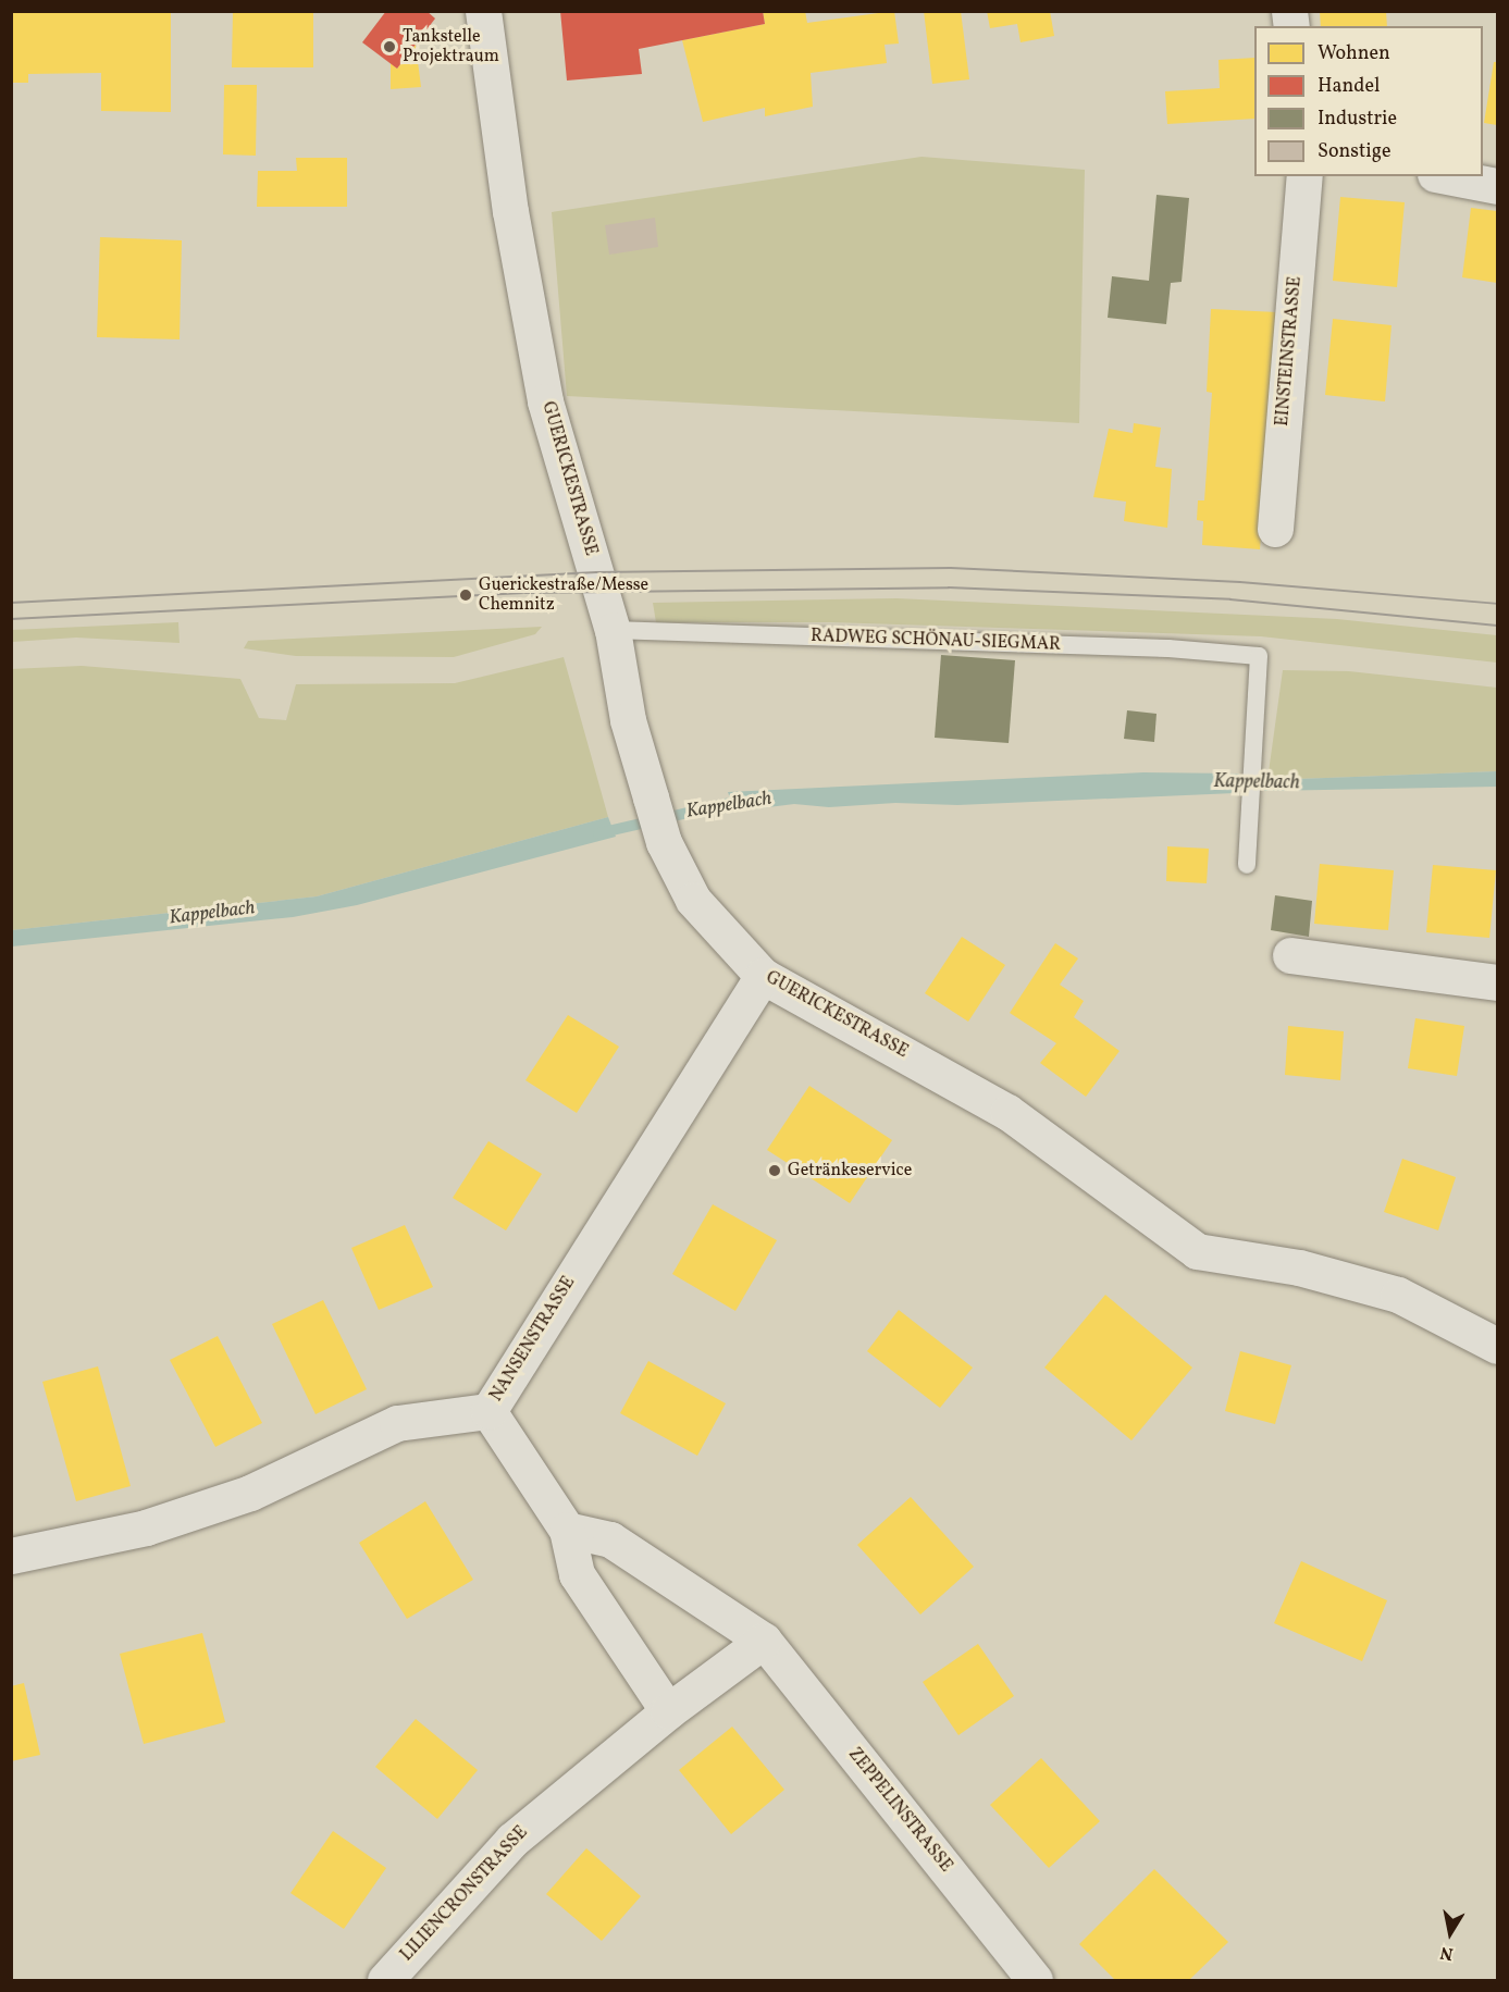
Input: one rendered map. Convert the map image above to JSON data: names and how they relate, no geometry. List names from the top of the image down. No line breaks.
{"streets":{"street":["EINSTEINSTRASSE","GUERICKESTRASSE","NANSENSTRASSE","ZEPPELINSTRASSE","LILIENCRONSTRASSE"],"lane":["RADWEG SCHÖNAU-SIEGMAR"]},"crossings":[["GUERICKESTRASSE","RADWEG SCHÖNAU-SIEGMAR"],["GUERICKESTRASSE","NANSENSTRASSE"]],"water":["Kappelbach"],"places":["Tankstelle Projektraum","Guerickestraße/Messe Chemnitz","Getränkeservice"],"legend":["Wohnen","Handel","Industrie","Sonstige"],"north":"bottom"}
